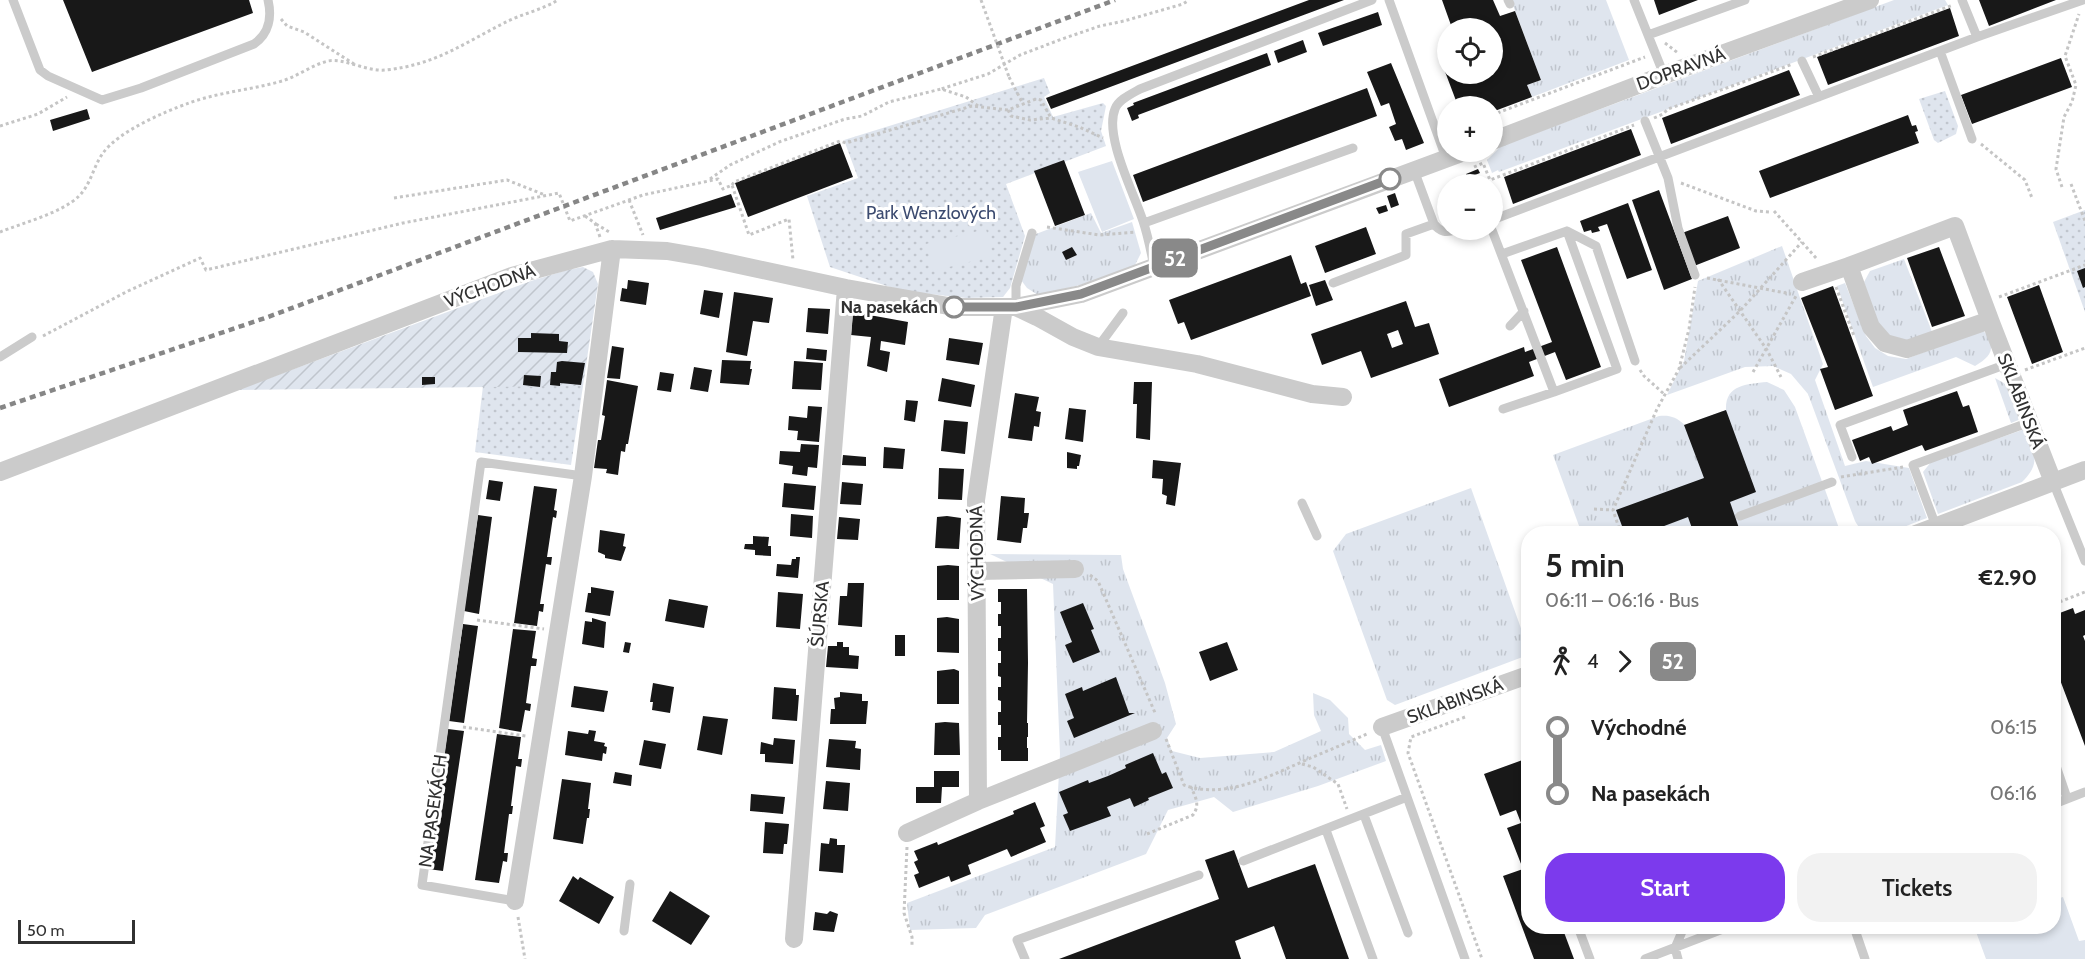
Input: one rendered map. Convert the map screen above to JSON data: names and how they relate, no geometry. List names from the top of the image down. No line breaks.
{"streets":{"street":["DOPRAVNÁ","VÝCHODNÁ","SKLABINSKÁ","ŠÚRSKA"],"lane":["NA PASEKÁCH"]},"crossings":[["VÝCHODNÁ","ŠÚRSKA"]],"parks":["Park Wenzlových"],"places":["Na pasekách"],"lines":["bus line 52"],"scale_bar":"50 m","page":{"on_map":"52","map_buttons":["+","−"],"heading":["5 min","06:11 – 06:16 · Bus","€2.90"],"legs":["4","52"],"list":[{"name":"Východné","value":"06:15"},{"name":"Na pasekách","value":"06:16"}],"buttons":["Start","Tickets"],"scale":"50 m"}}
